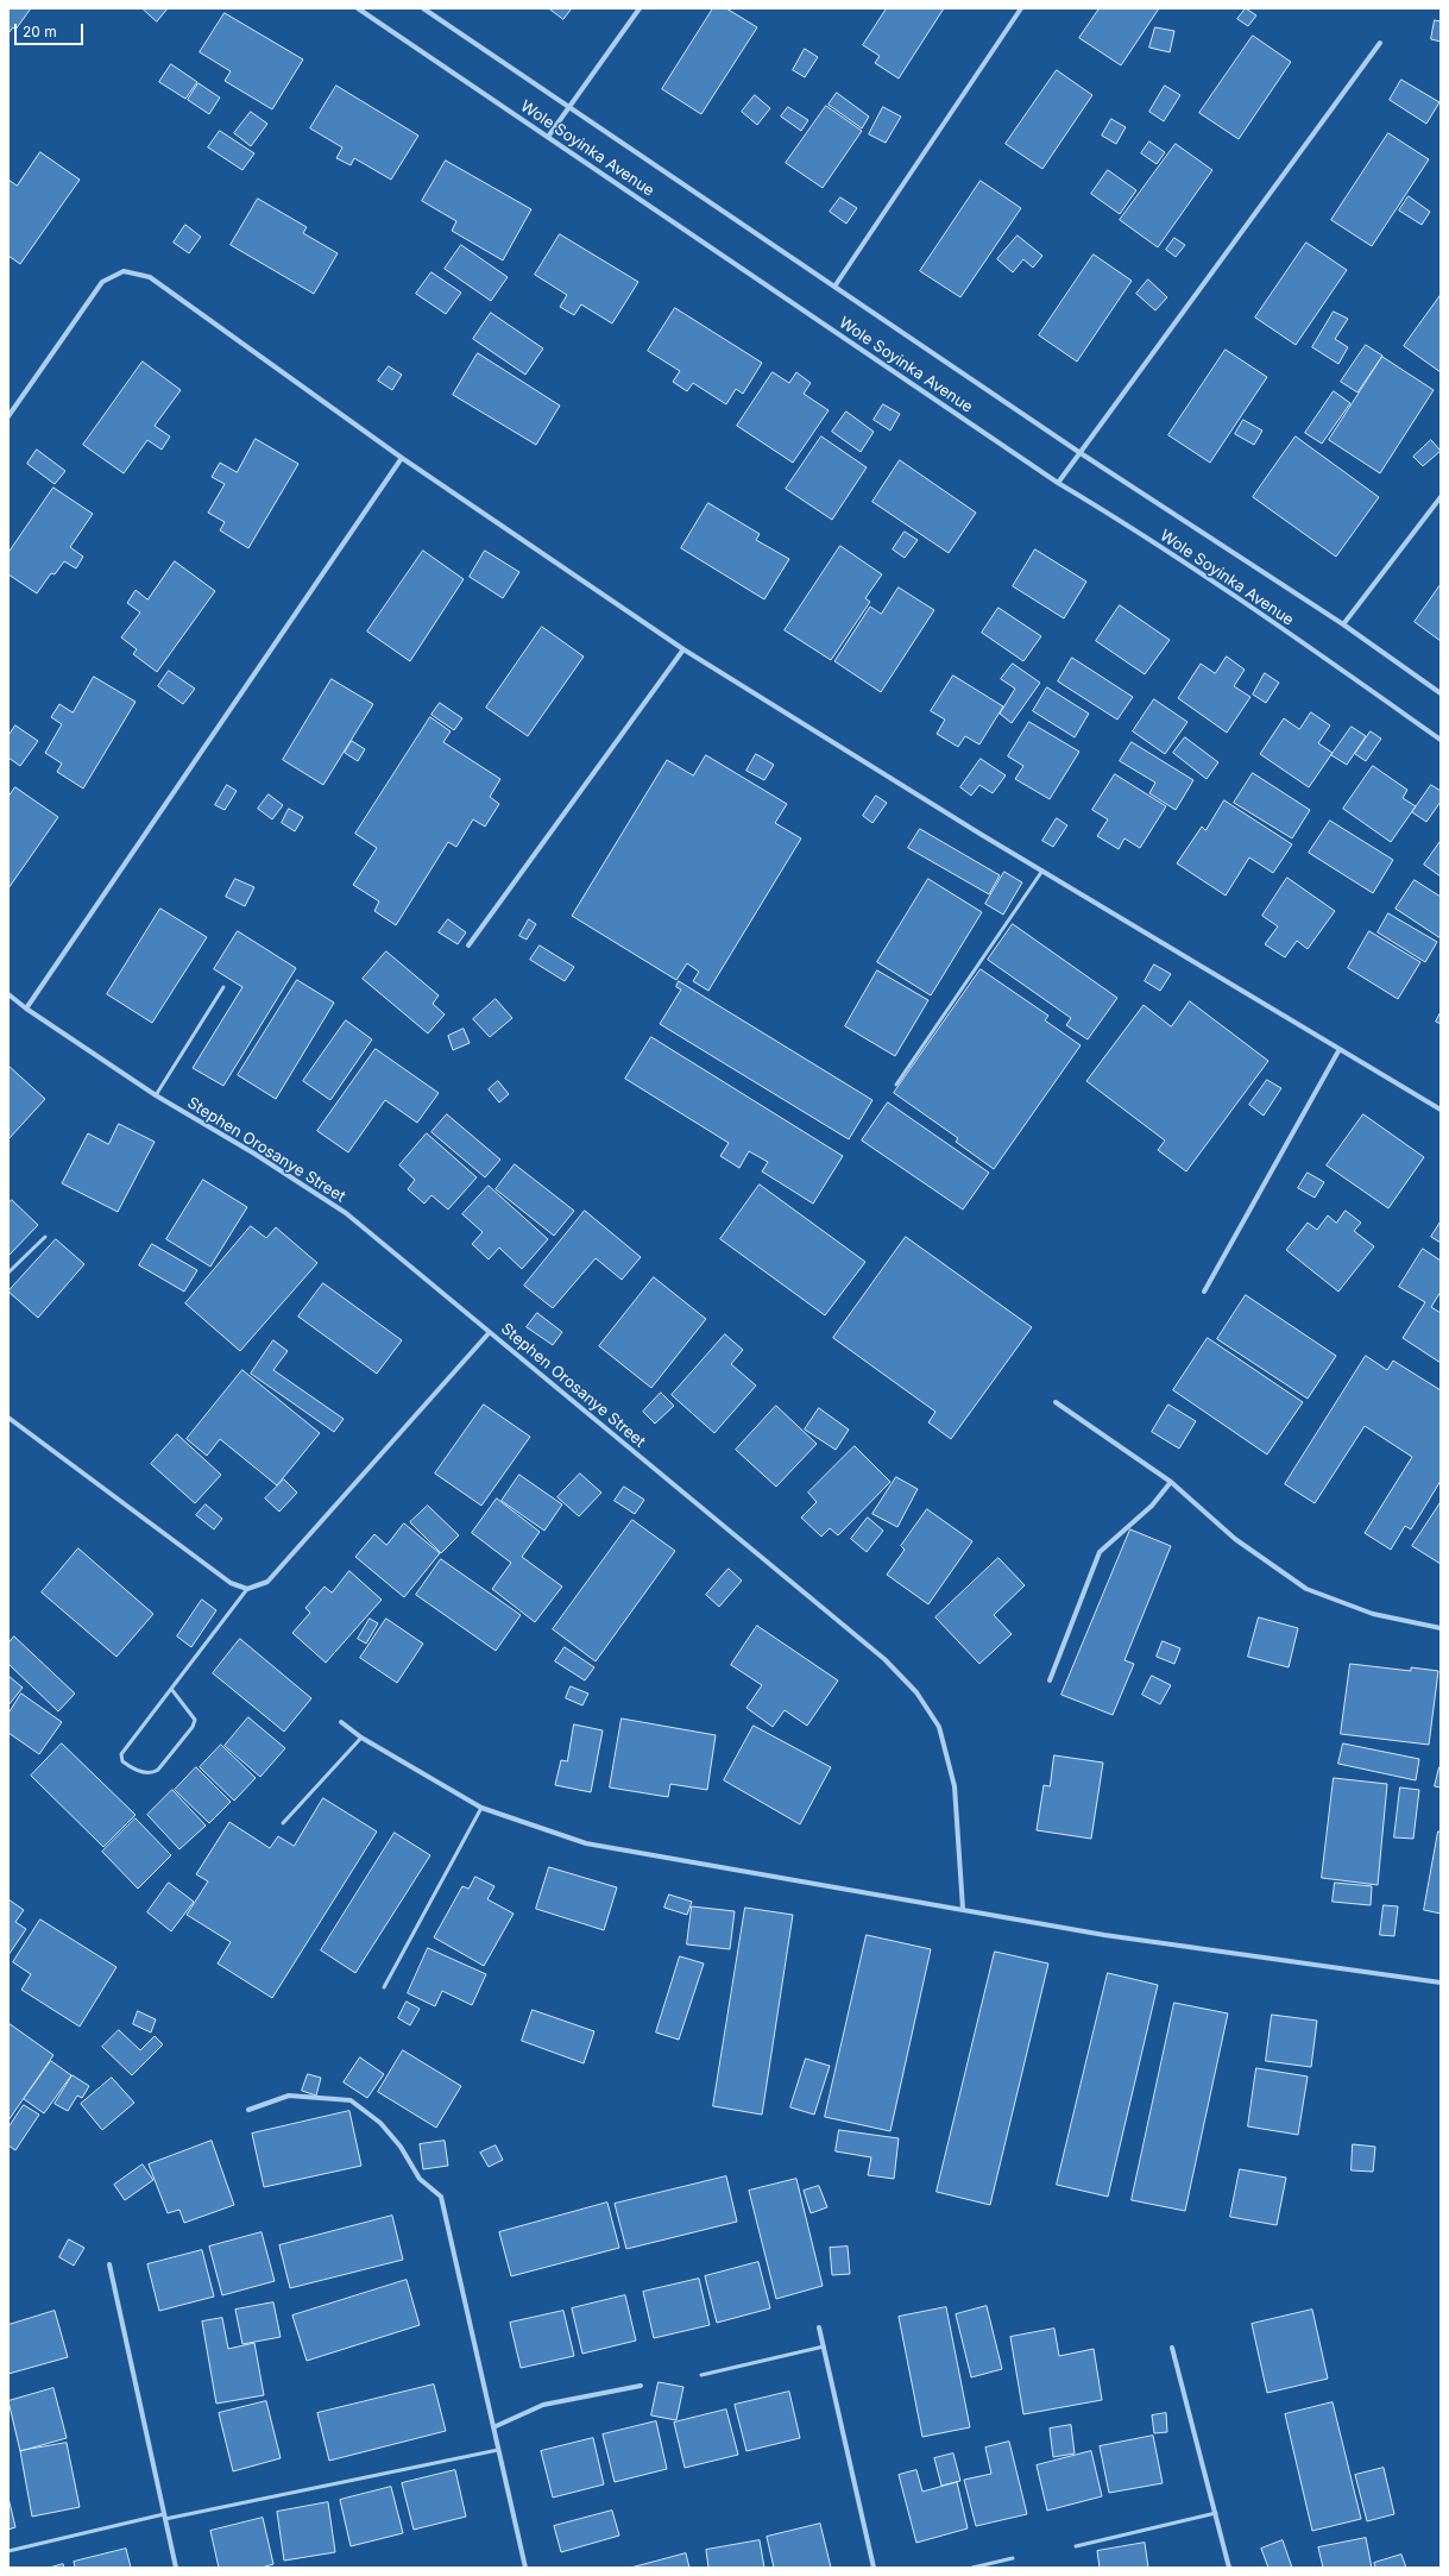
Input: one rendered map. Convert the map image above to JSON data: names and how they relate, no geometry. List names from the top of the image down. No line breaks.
{"streets":{"street":["Wole Soyinka Avenue","Stephen Orosanye Street"]},"scale_bar":"20 m"}
